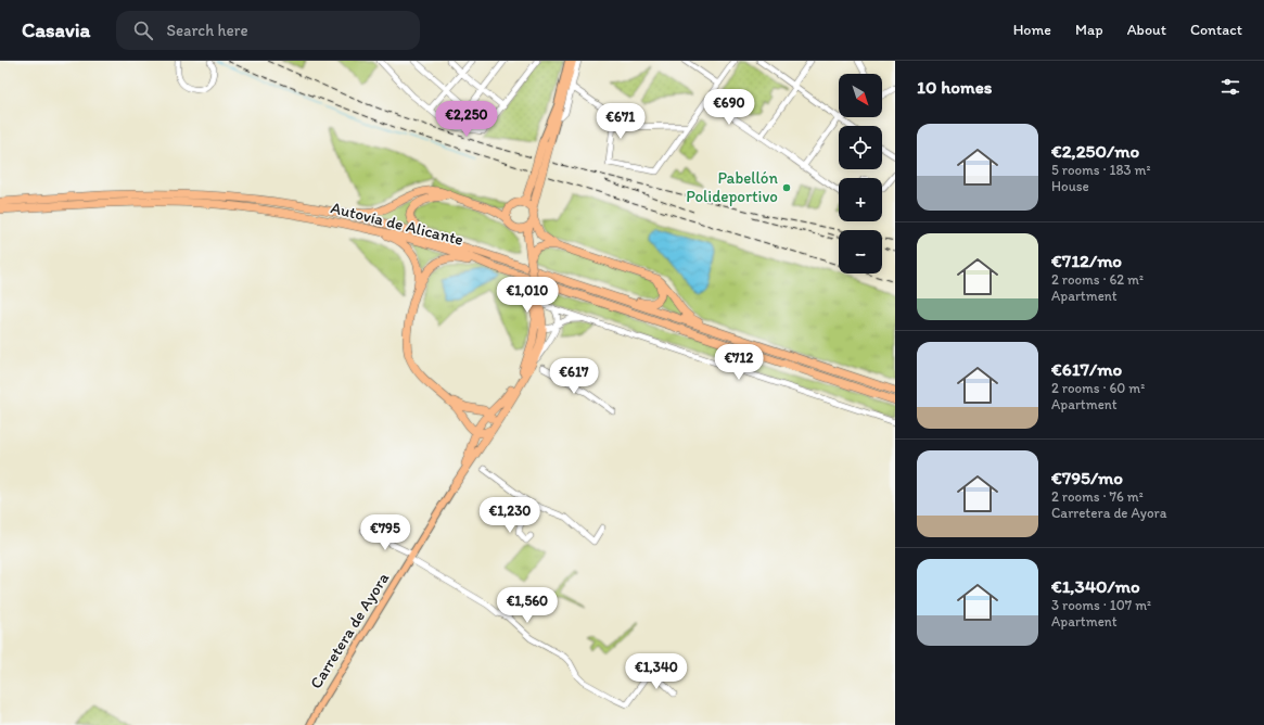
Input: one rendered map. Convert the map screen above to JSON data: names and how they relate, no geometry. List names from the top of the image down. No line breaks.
{"streets":{"highway":["Autovía de Alicante"],"main road":["Carretera de Ayora"]},"places":["Pabellón Polideportivo"],"north":"bottom right","page":{"header":"Casavia","search":"Search here","nav":["Home","Map","About","Contact"],"heading":"10 homes","map_buttons":["+","−"],"price":["€690","€2,250","€671","€1,010","€712","€617","€1,230","€795","€1,560","€1,340"],"list":[{"name":"€2,250/mo","note":"5 rooms · 183 m² · House"},{"name":"€712/mo","note":"2 rooms · 62 m² · Apartment"},{"name":"€617/mo","note":"2 rooms · 60 m² · Apartment"},{"name":"€795/mo","note":"2 rooms · 76 m² · Carretera de Ayora"},{"name":"€1,340/mo","note":"3 rooms · 107 m² · Apartment"}]}}
